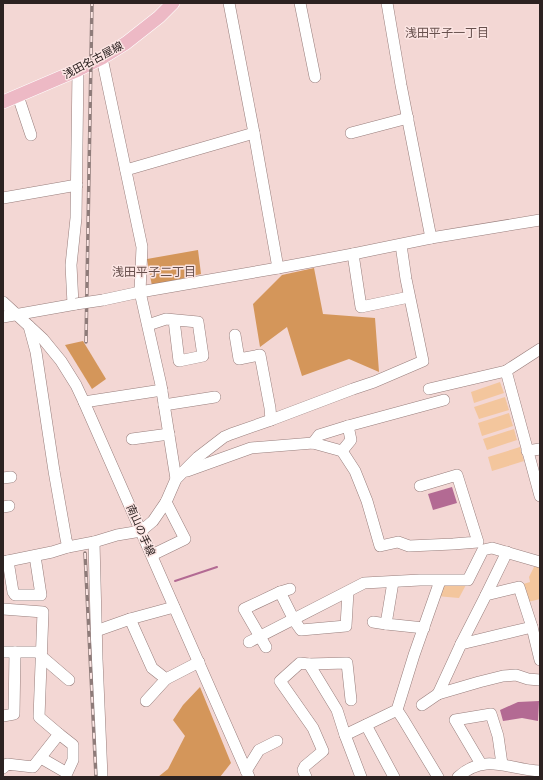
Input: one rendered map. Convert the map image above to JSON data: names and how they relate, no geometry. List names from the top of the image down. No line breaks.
{"streets":{"main road":["浅田名古屋線"],"street":["南山の手線"]},"districts":["浅田平子一丁目","浅田平子二丁目"]}
